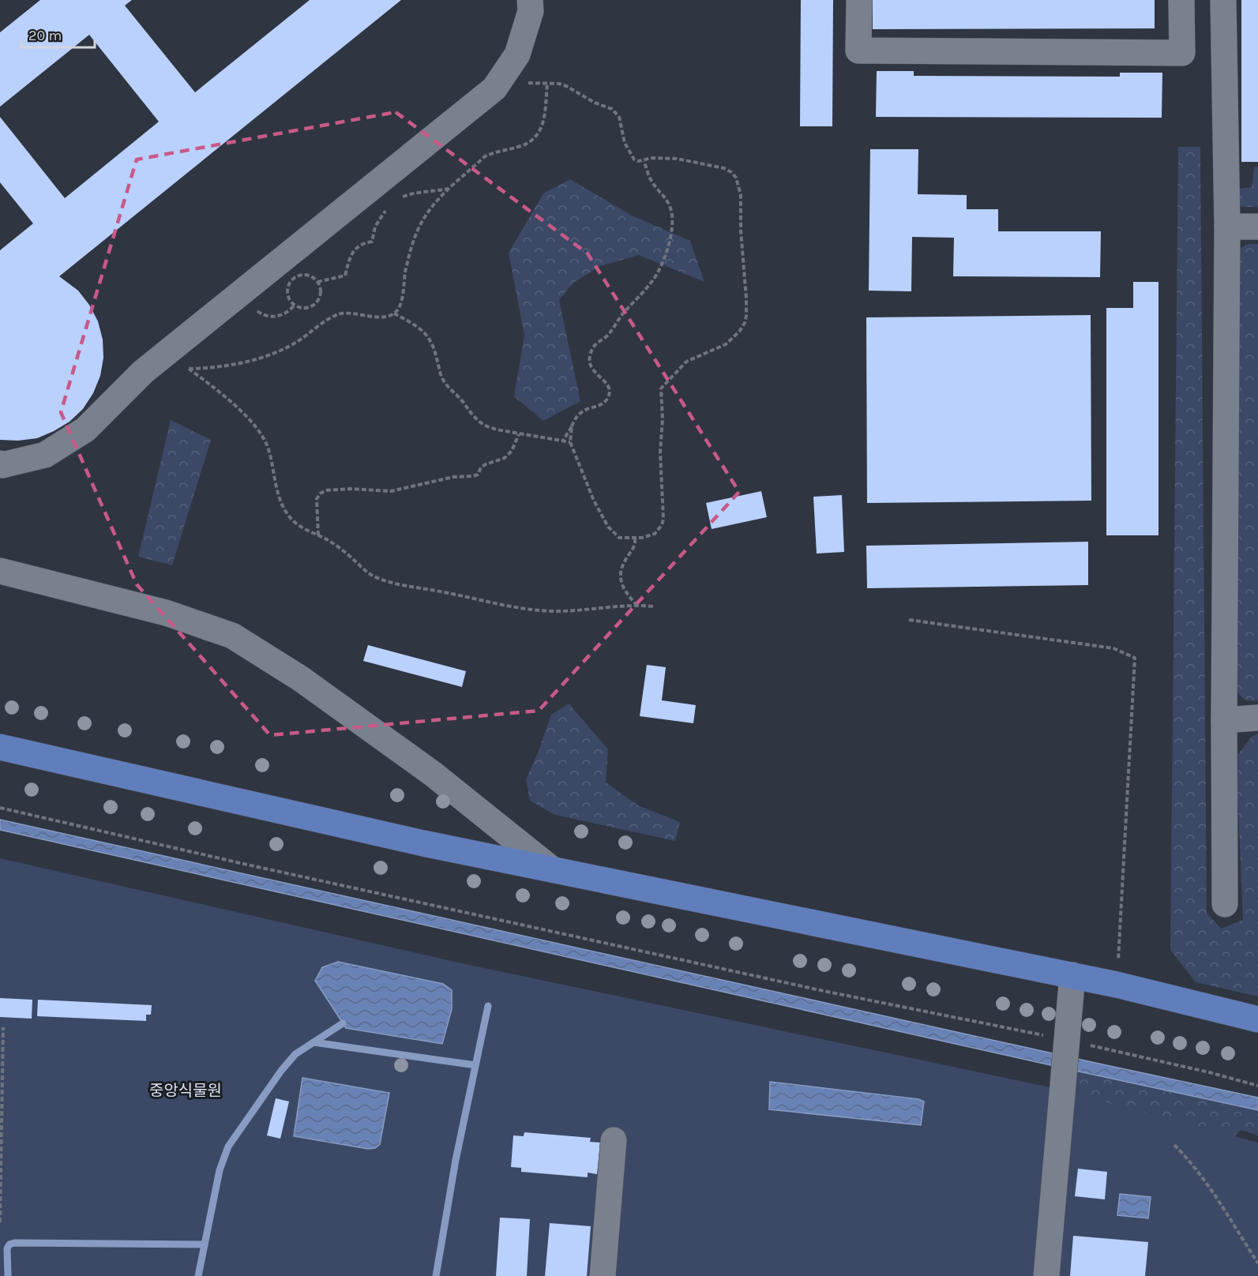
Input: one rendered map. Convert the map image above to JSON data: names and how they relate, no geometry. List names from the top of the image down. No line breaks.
{"parks":["중앙식물원"],"scale_bar":"20 m"}
